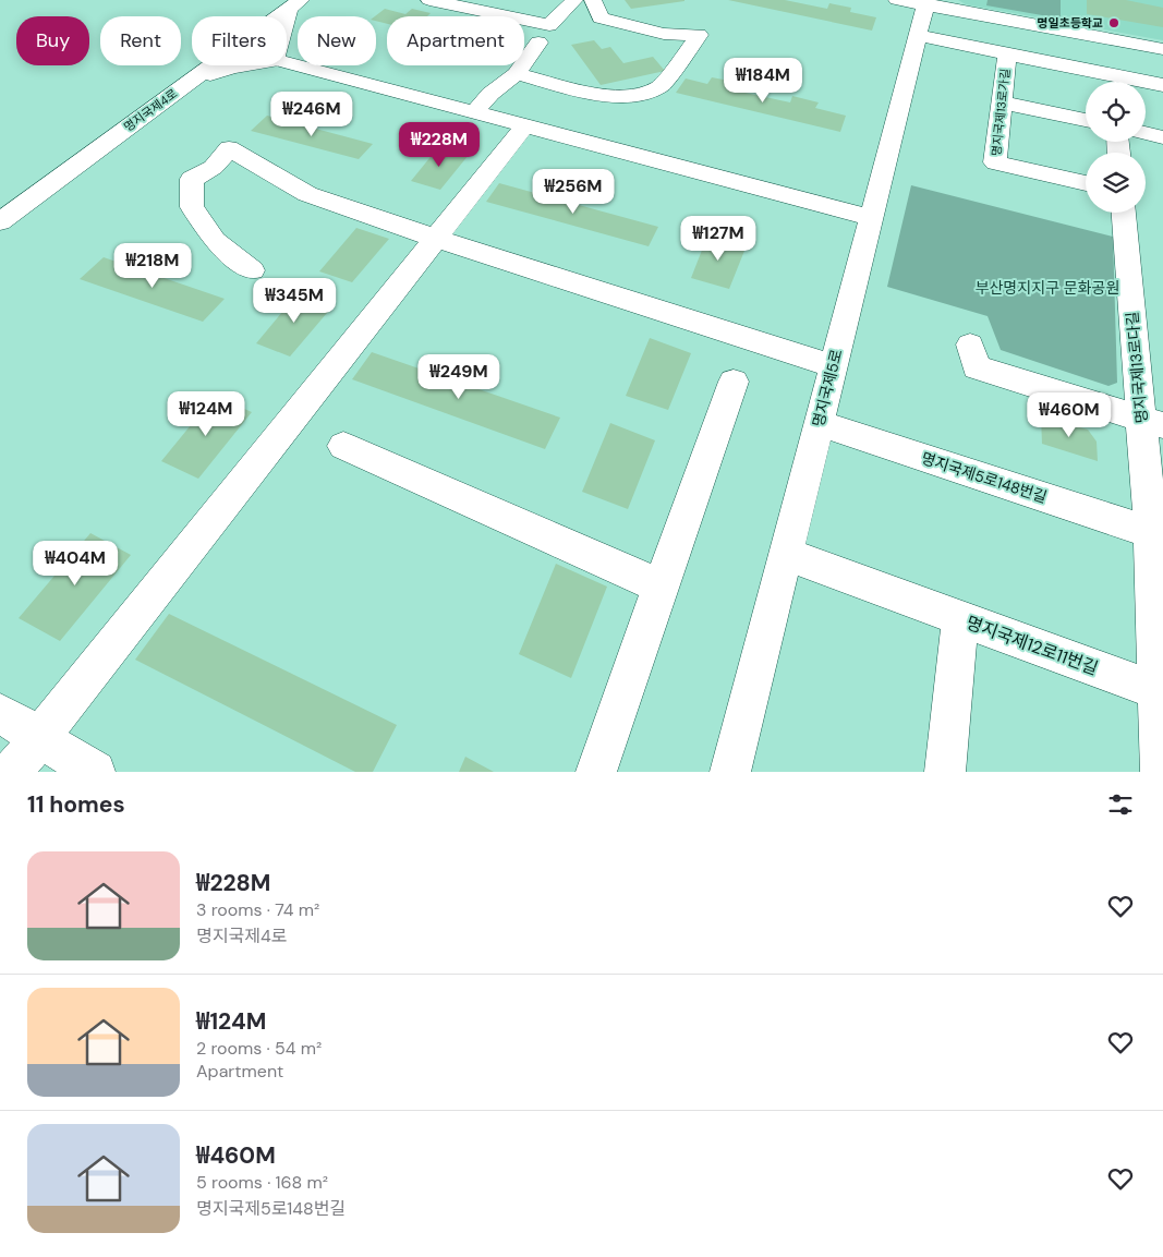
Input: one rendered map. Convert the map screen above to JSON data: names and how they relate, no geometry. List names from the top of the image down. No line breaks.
{"streets":{"street":["명지국제4로","명지국제13로가길","명지국제13로다길","명지국제5로","명지국제5로148번길","명지국제12로11번길"]},"crossings":[["명지국제13로다길","명지국제5로148번길"],["명지국제5로","명지국제5로148번길"]],"parks":["부산명지지구 문화공원"],"places":["명일초등학교"],"page":{"chip":["Buy","Rent","Filters","New","Apartment"],"price":["₩184M","₩246M","₩228M","₩256M","₩127M","₩218M","₩345M","₩249M","₩124M","₩460M","₩404M"],"heading":"11 homes","list":[{"name":"₩228M","note":"3 rooms · 74 m² · 명지국제4로"},{"name":"₩124M","note":"2 rooms · 54 m² · Apartment"},{"name":"₩460M","note":"5 rooms · 168 m² · 명지국제5로148번길"}]}}
